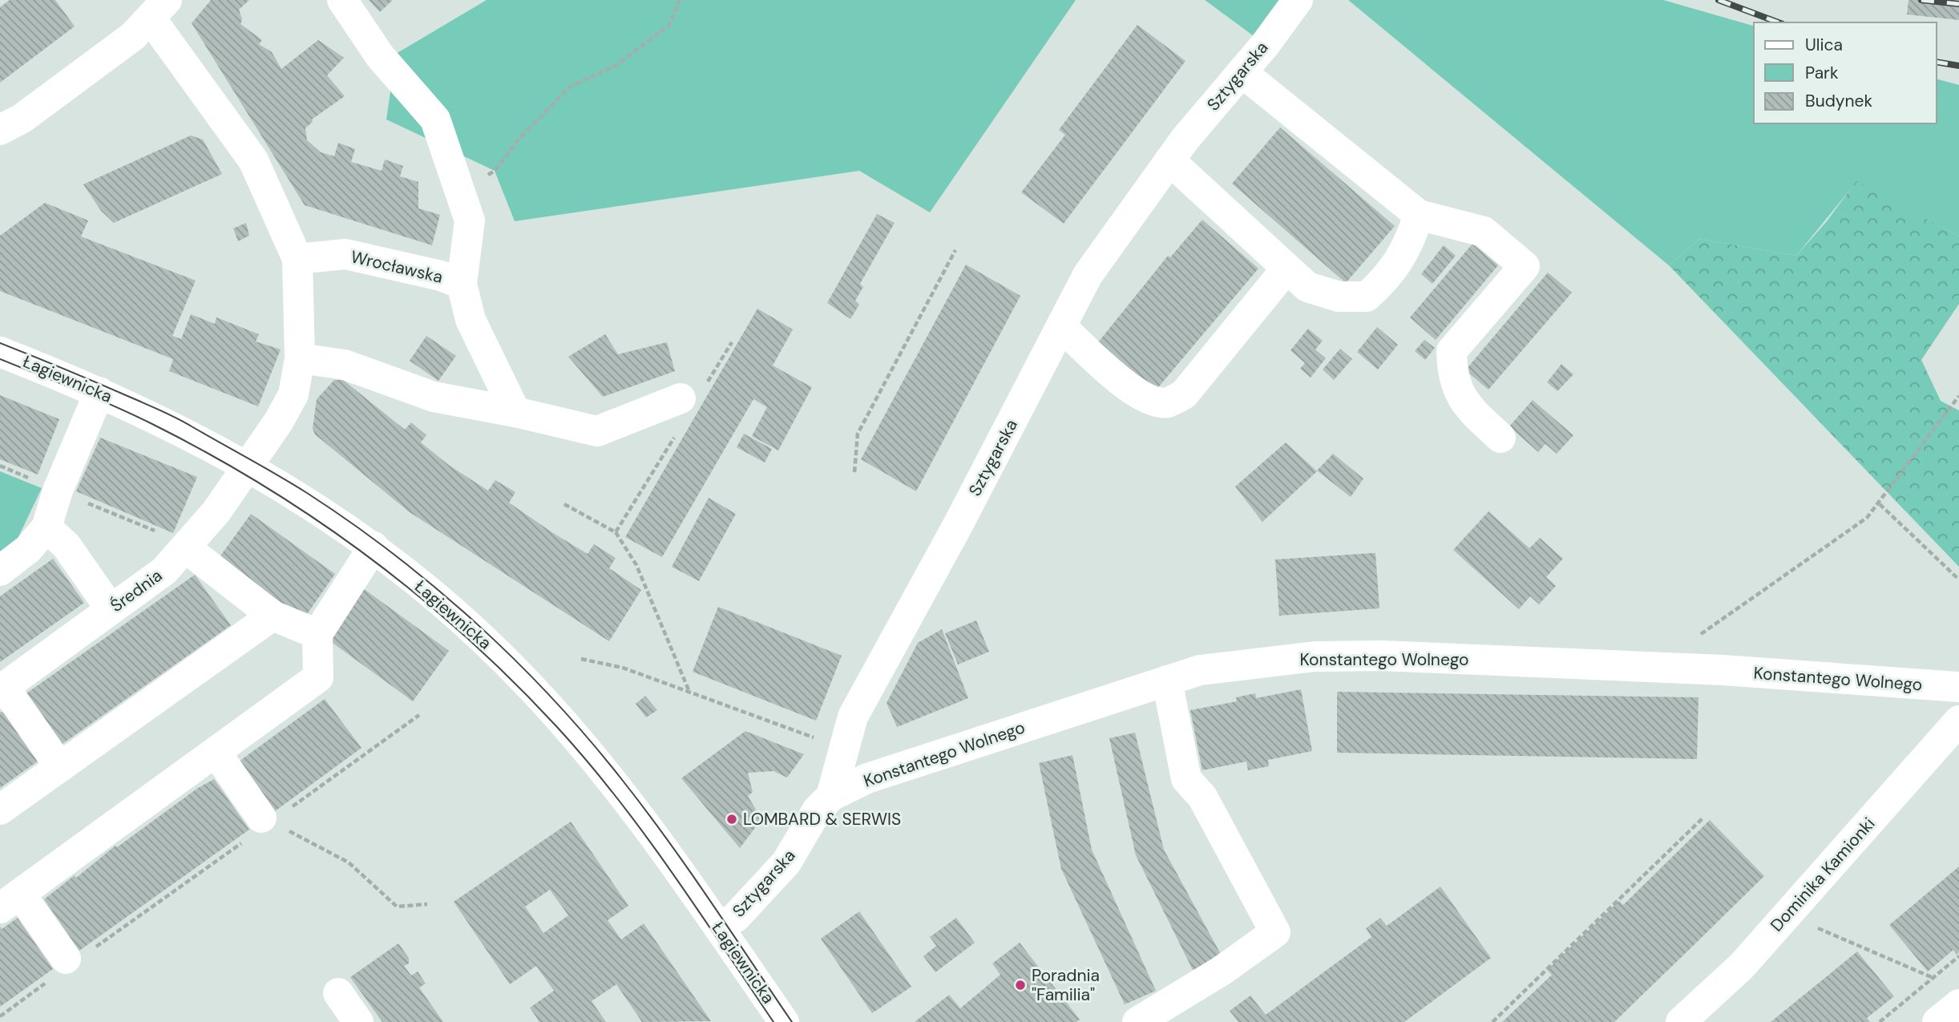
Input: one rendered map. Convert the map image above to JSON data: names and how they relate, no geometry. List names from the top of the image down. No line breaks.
{"streets":{"street":["Sztygarska","Wrocławska","Łagiewnicka","Średnia","Konstantego Wolnego","Dominika Kamionki"]},"crossings":[["Sztygarska","Łagiewnicka"],["Sztygarska","Konstantego Wolnego"],["Wrocławska","Średnia"],["Łagiewnicka","Średnia"]],"places":["LOMBARD & SERWIS","Poradnia \"Familia\""],"legend":["Ulica","Park","Budynek"]}
